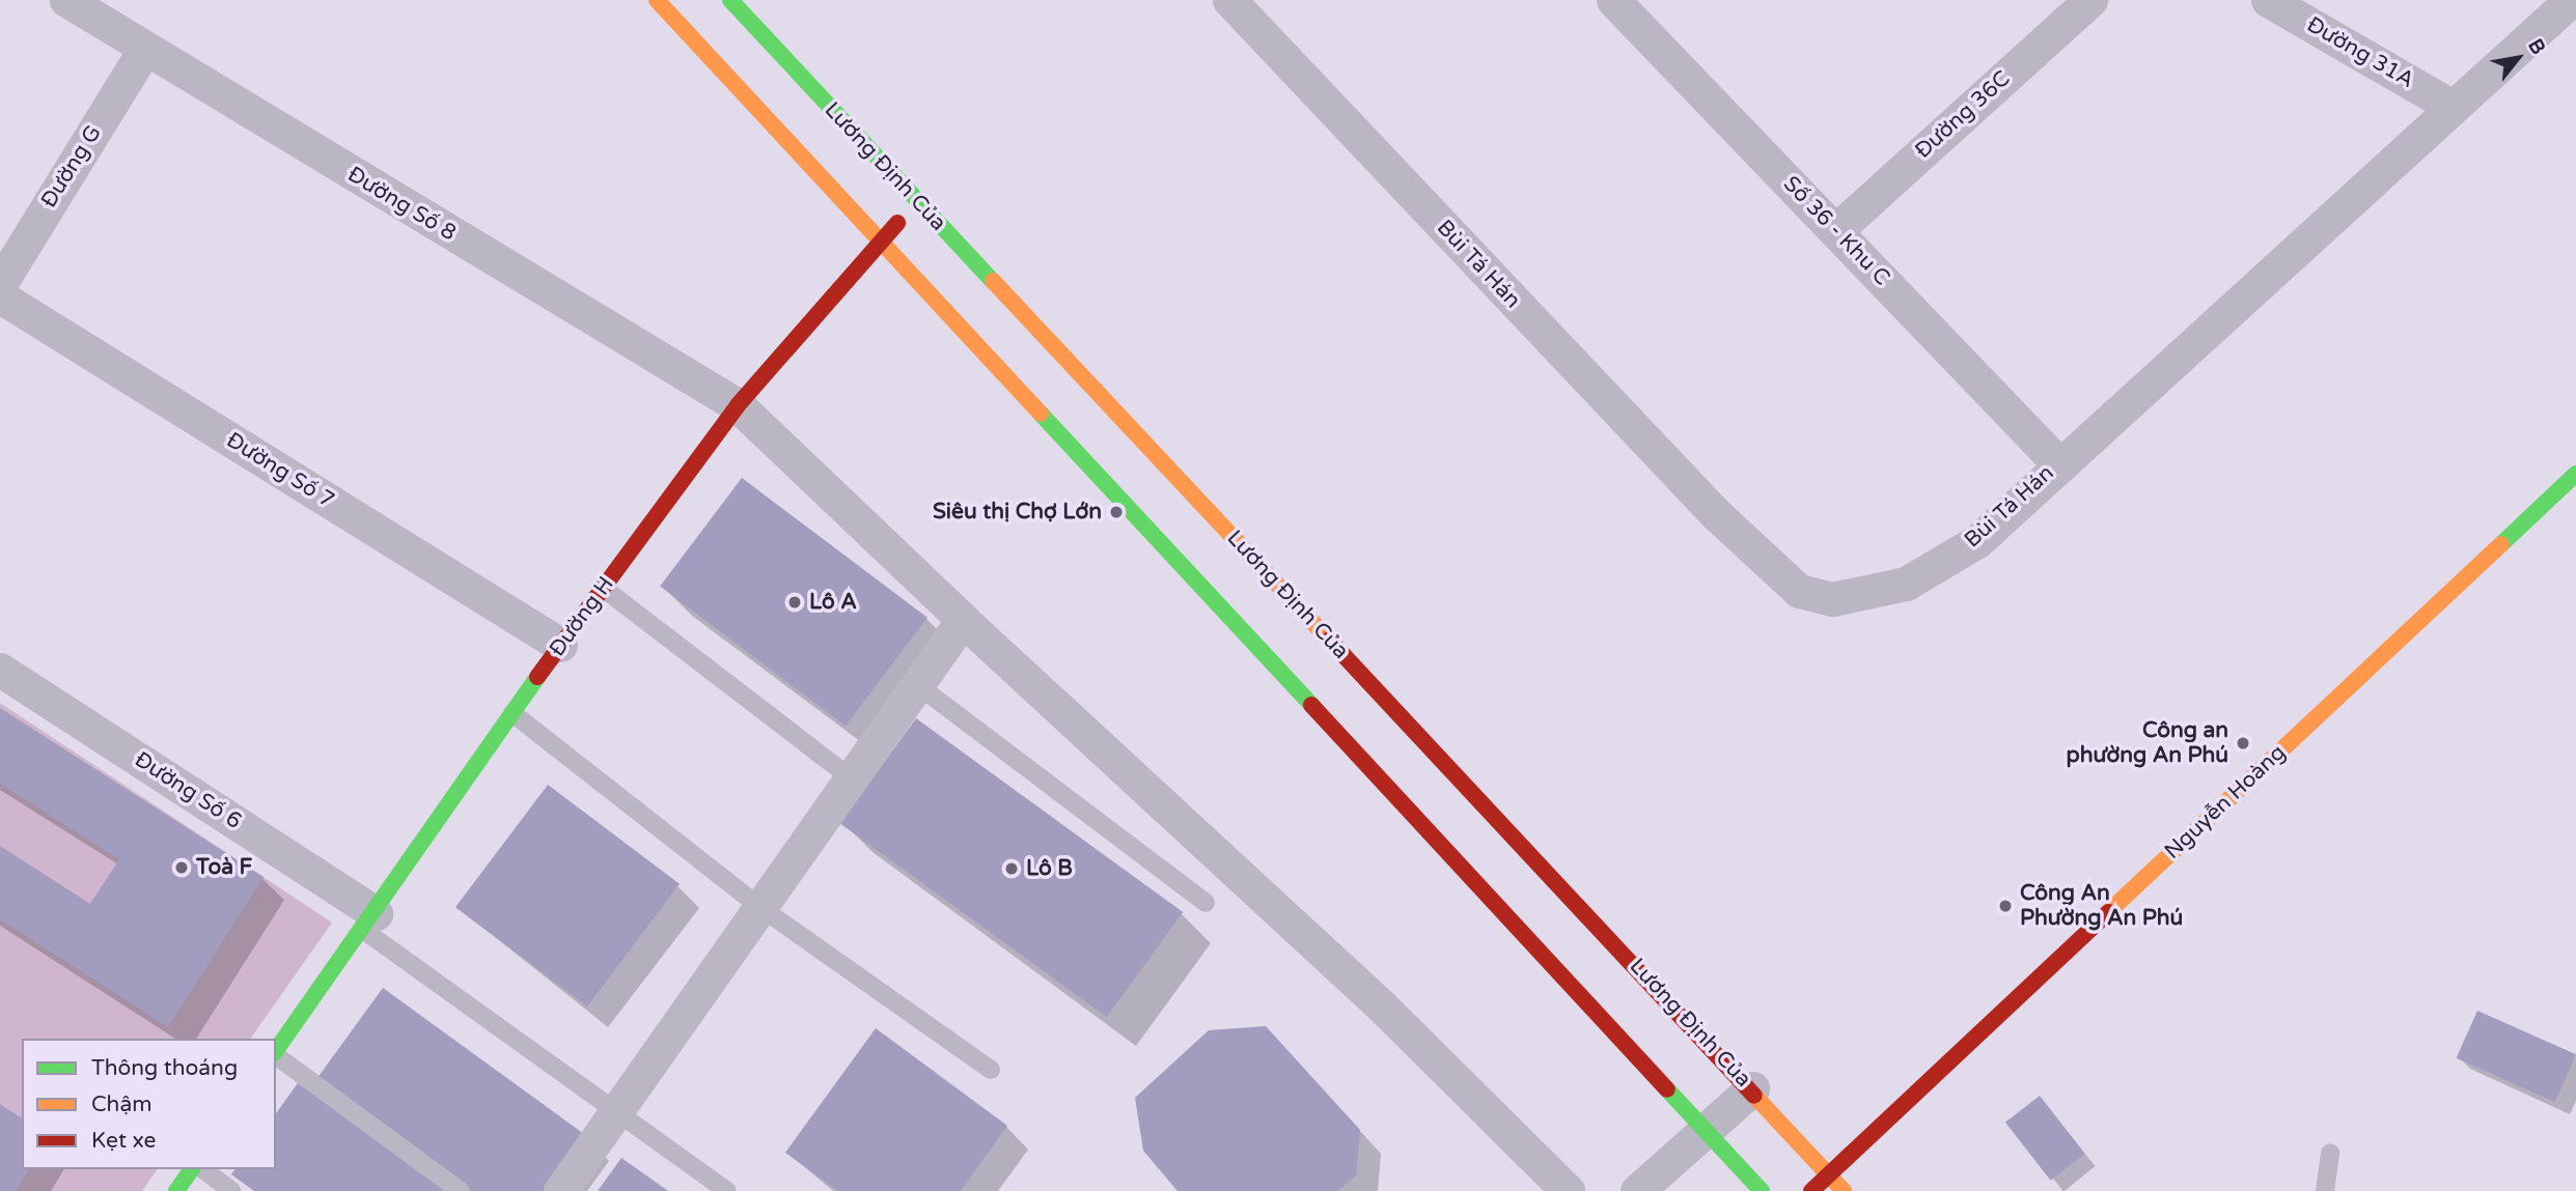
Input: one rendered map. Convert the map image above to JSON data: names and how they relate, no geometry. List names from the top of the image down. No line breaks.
{"streets":{"main road":["Lương Định Của","Đường H","Nguyễn Hoàng"],"street":["Đường 31A","Đường 36C","Đường G","Đường Số 8","Số 36 - Khu C","Bùi Tá Hán","Đường Số 7","Đường Số 6"]},"crossings":[["Đường 31A","Bùi Tá Hán"],["Đường 36C","Số 36 - Khu C"],["Đường G","Đường Số 8"],["Lương Định Của","Đường H"],["Lương Định Của","Nguyễn Hoàng"],["Đường Số 8","Đường H"],["Số 36 - Khu C","Bùi Tá Hán"],["Đường Số 7","Đường H"],["Đường H","Đường Số 6"]],"places":["Siêu thị Chợ Lớn","Lô A","Công an phường An Phú","Toà F","Lô B","Công An Phường An Phú"],"legend":["Thông thoáng","Chậm","Kẹt xe"],"north":"top right"}
